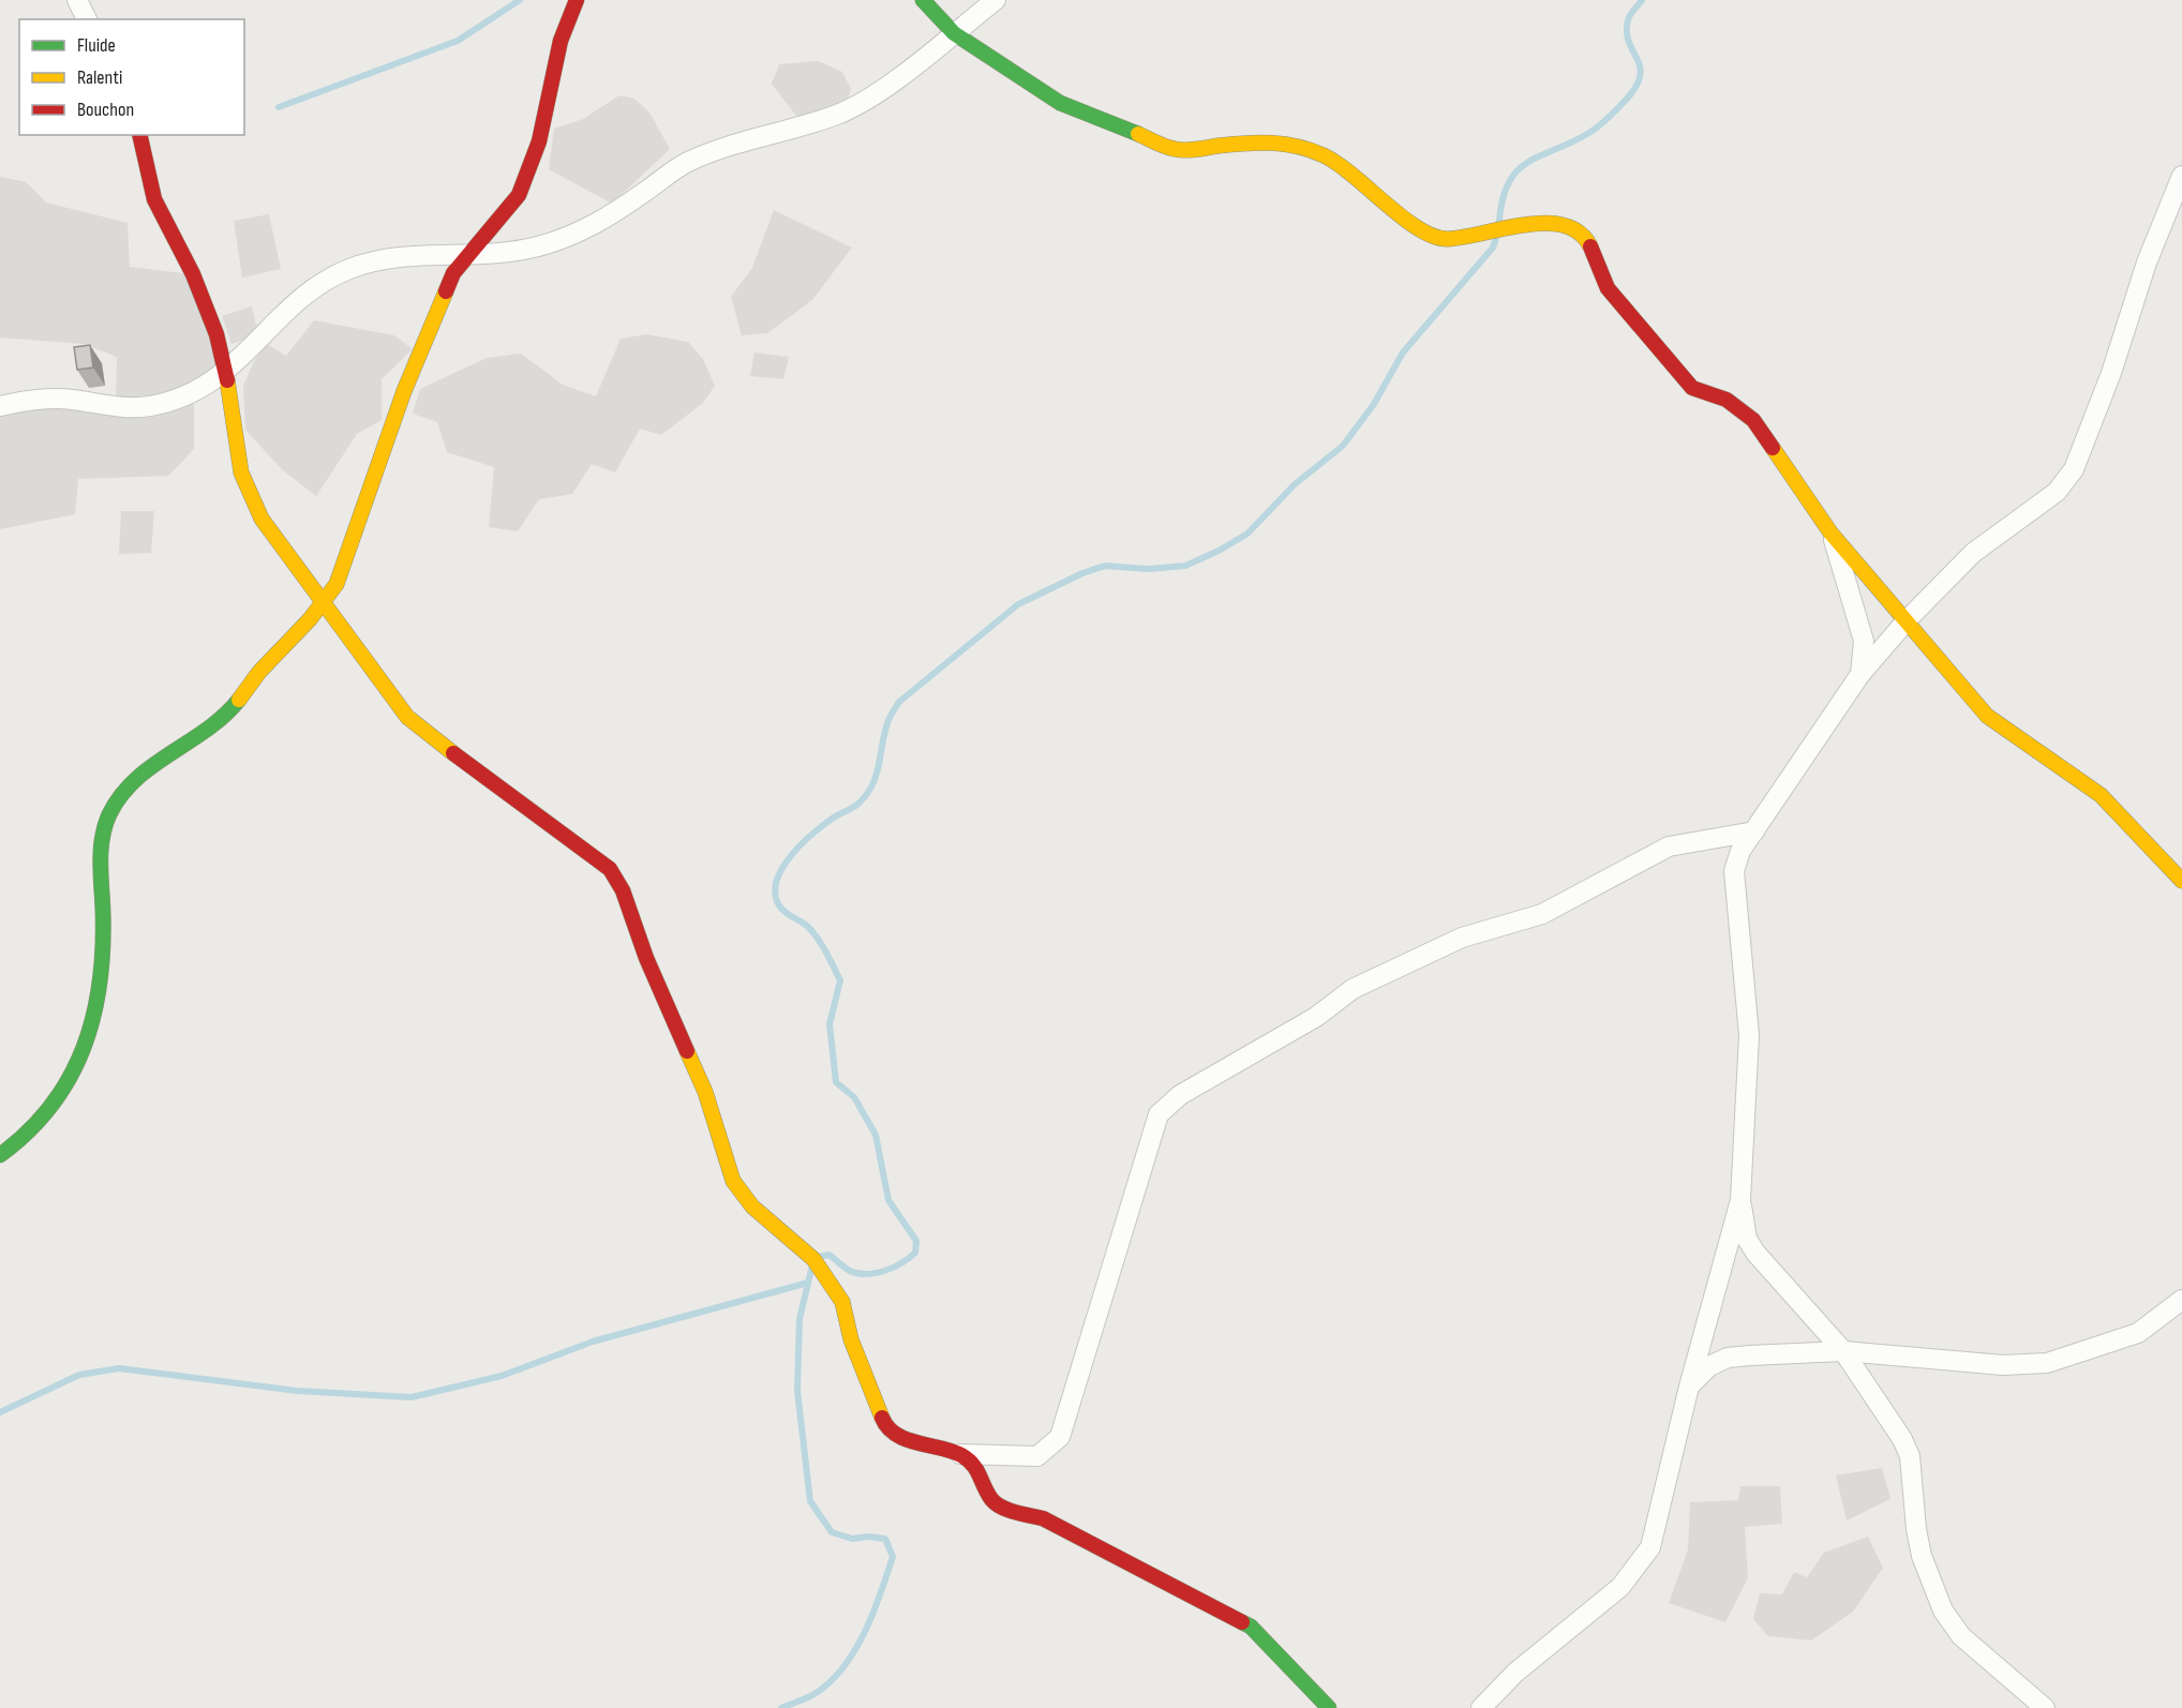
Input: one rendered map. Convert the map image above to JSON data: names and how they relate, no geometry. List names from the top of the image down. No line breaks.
{"legend":["Fluide","Ralenti","Bouchon"]}
